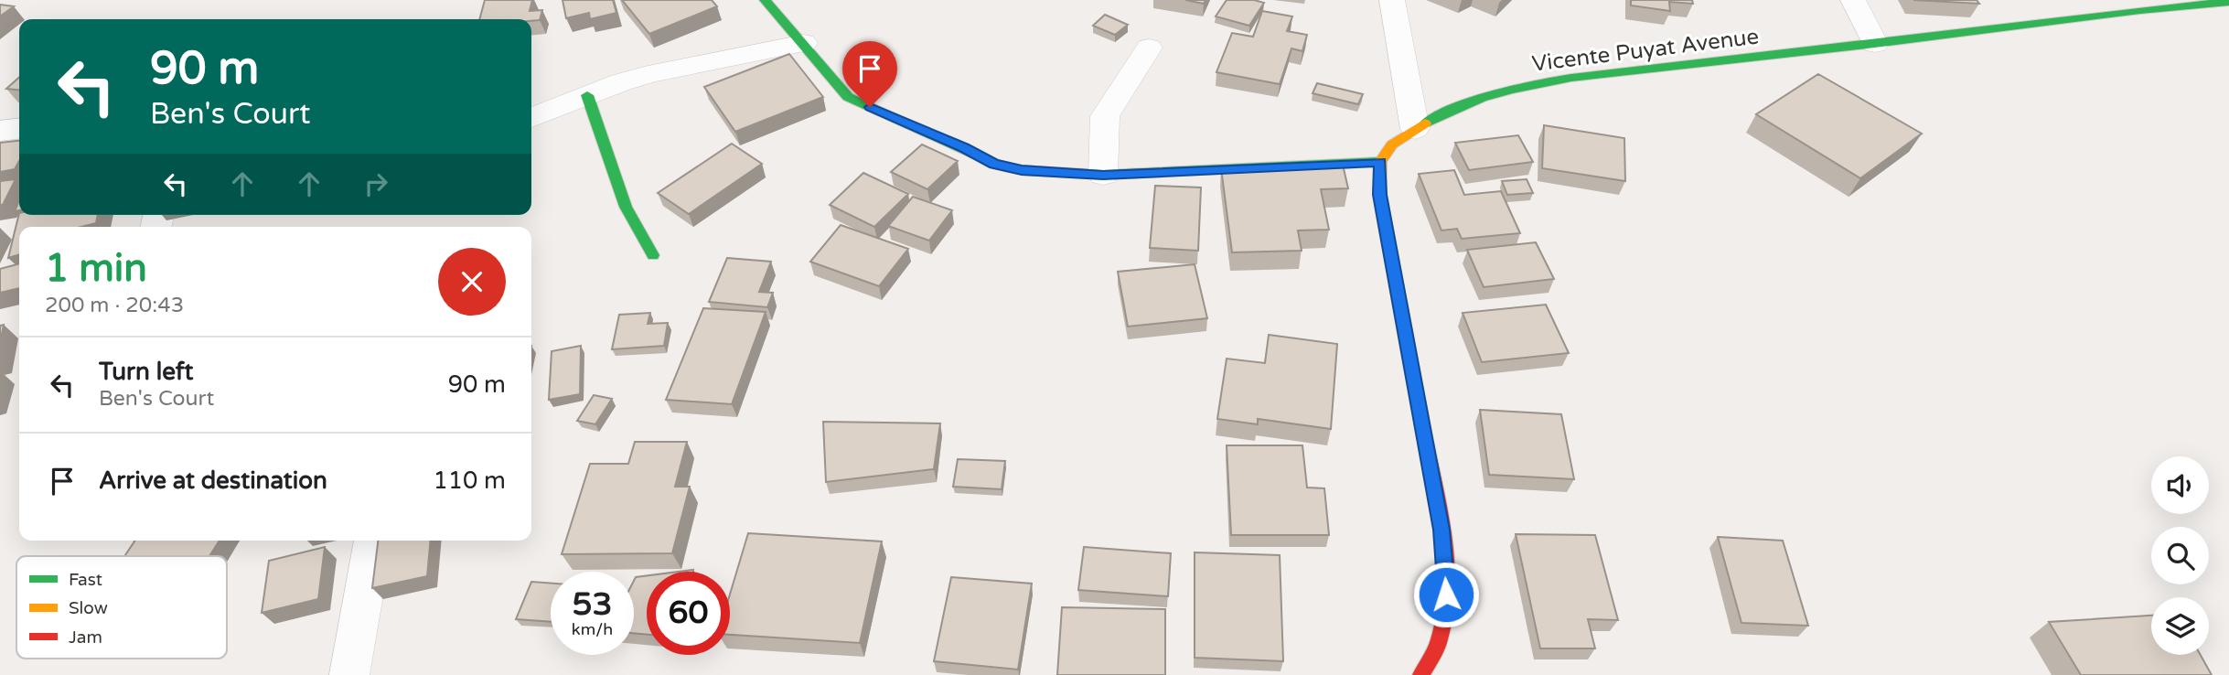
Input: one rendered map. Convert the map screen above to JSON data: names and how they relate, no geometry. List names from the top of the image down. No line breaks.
{"streets":{"main road":["Vicente Puyat Avenue"]},"legend":["Fast","Slow","Jam"],"page":{"turn":["90 m","Ben's Court"],"heading":["1 min","200 m · 20:43"],"list":[{"name":"Turn left","note":"Ben's Court","value":"90 m"},{"name":"Arrive at destination","value":"110 m"}],"speed":"53 km/h","limit":"60"}}
